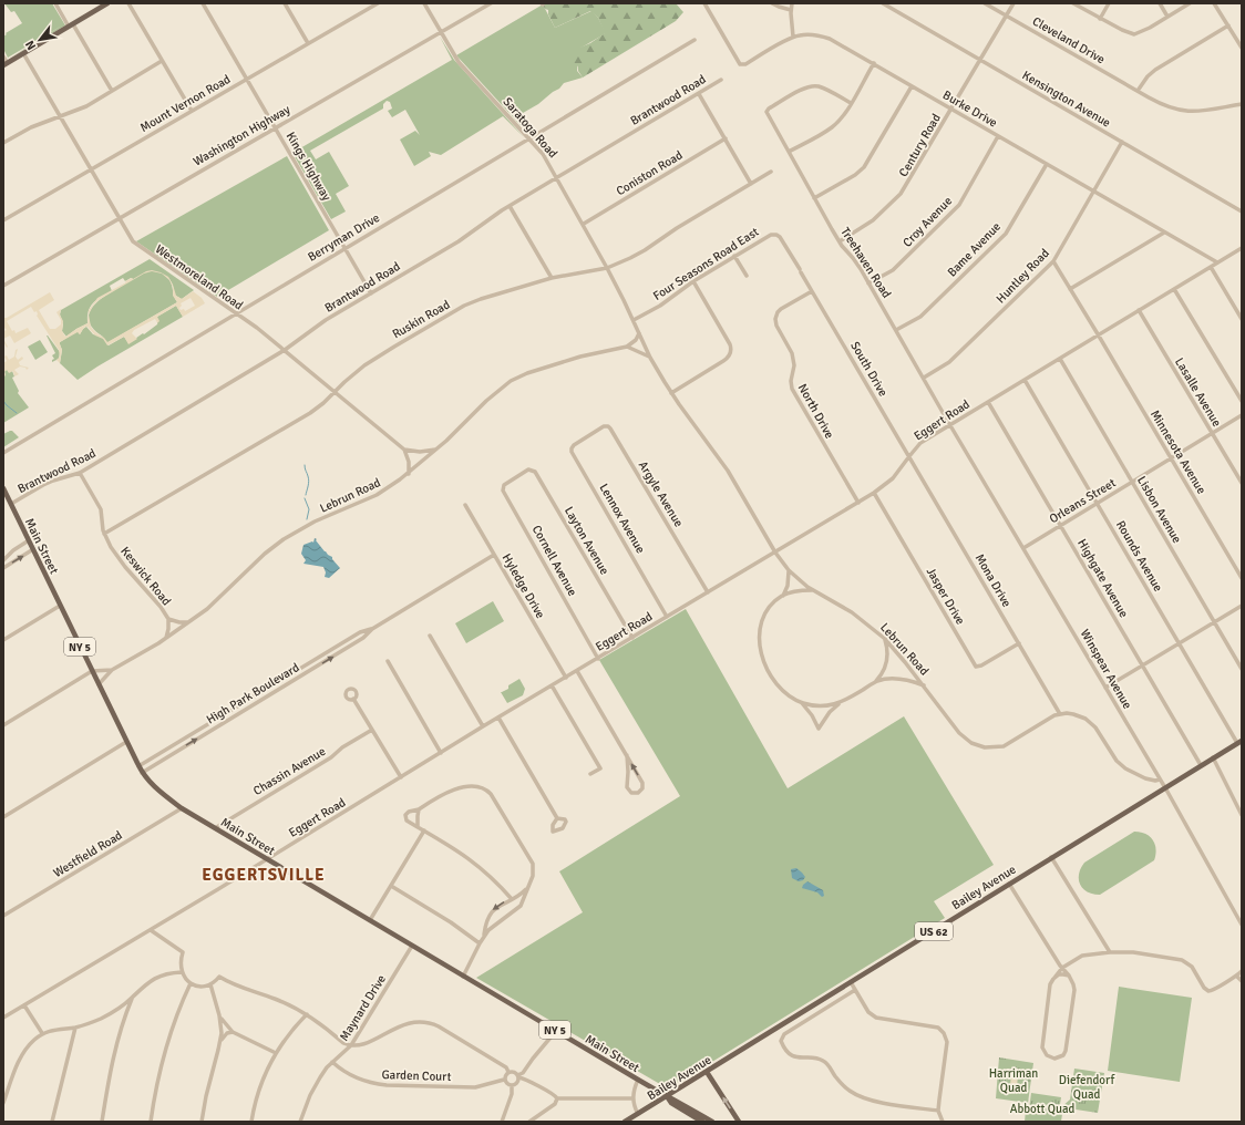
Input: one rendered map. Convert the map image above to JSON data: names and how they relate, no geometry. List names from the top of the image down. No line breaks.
{"streets":{"main road":["Main Street","NY 5","Bailey Avenue","US 62"],"street":["Cleveland Drive","Kensington Avenue","Brantwood Road","Mount Vernon Road","Burke Drive","Saratoga Road","Washington Highway","Century Road","Kings Highway","Coniston Road","Croy Avenue","Berryman Drive","Bame Avenue","Treehaven Road","Four Seasons Road East","Huntley Road","Westmoreland Road","Ruskin Road","South Drive","Lasalle Avenue","North Drive","Eggert Road","Minnesota Avenue","Argyle Avenue","Lebrun Road","Orleans Street","Lisbon Avenue","Lennox Avenue","Layton Avenue","Rounds Avenue","Cornell Avenue","Keswick Road","Highgate Avenue","Mona Drive","Hyledge Drive","Jasper Drive","Winspear Avenue","High Park Boulevard","Chassin Avenue","Westfield Road","Maynard Drive","Garden Court"]},"crossings":[["Cleveland Drive","Century Road"],["Kensington Avenue","Century Road"],["Kensington Avenue","Huntley Road"],["Brantwood Road","Saratoga Road"],["Brantwood Road","Kings Highway"],["Brantwood Road","Westmoreland Road"],["Brantwood Road","Main Street"],["Brantwood Road","Keswick Road"],["Mount Vernon Road","Kings Highway"],["Mount Vernon Road","Westmoreland Road"],["Burke Drive","Century Road"],["Burke Drive","Croy Avenue"],["Burke Drive","Bame Avenue"],["Burke Drive","Huntley Road"],["Burke Drive","Eggert Road"],["Saratoga Road","Washington Highway"],["Saratoga Road","Coniston Road"],["Saratoga Road","Berryman Drive"],["Saratoga Road","Four Seasons Road East"],["Saratoga Road","Ruskin Road"],["Saratoga Road","Lebrun Road"],["Washington Highway","Kings Highway"],["Washington Highway","Westmoreland Road"],["Century Road","Treehaven Road"],["Kings Highway","Berryman Drive"],["Croy Avenue","Treehaven Road"],["Berryman Drive","Westmoreland Road"],["Bame Avenue","Treehaven Road"],["Treehaven Road","Huntley Road"],["Treehaven Road","Eggert Road"],["Treehaven Road","Winspear Avenue"],["Four Seasons Road East","South Drive"],["Four Seasons Road East","North Drive"],["Four Seasons Road East","Lebrun Road"],["Huntley Road","Minnesota Avenue"],["Westmoreland Road","Ruskin Road"],["Ruskin Road","Keswick Road"],["South Drive","North Drive"],["South Drive","Eggert Road"],["South Drive","Mona Drive"],["Lasalle Avenue","Eggert Road"],["Lasalle Avenue","Orleans Street"],["North Drive","Eggert Road"],["Eggert Road","Minnesota Avenue"],["Eggert Road","Argyle Avenue"],["Eggert Road","Lebrun Road"],["Eggert Road","Lisbon Avenue"],["Eggert Road","Lennox Avenue"],["Eggert Road","Layton Avenue"],["Eggert Road","Main Street"],["Eggert Road","Rounds Avenue"],["Eggert Road","Cornell Avenue"],["Eggert Road","Highgate Avenue"],["Eggert Road","Mona Drive"],["Eggert Road","Hyledge Drive"],["Eggert Road","Jasper Drive"],["Eggert Road","Winspear Avenue"],["Minnesota Avenue","Orleans Street"],["Argyle Avenue","Lennox Avenue"],["Lebrun Road","Main Street"],["Lebrun Road","Keswick Road"],["Lebrun Road","Mona Drive"],["Orleans Street","Lisbon Avenue"],["Orleans Street","Rounds Avenue"],["Orleans Street","Highgate Avenue"],["Orleans Street","Winspear Avenue"],["Layton Avenue","Cornell Avenue"],["Main Street","High Park Boulevard"],["Main Street","Chassin Avenue"],["Main Street","Westfield Road"],["Main Street","Bailey Avenue"],["Main Street","Maynard Drive"],["Rounds Avenue","Bailey Avenue"],["Highgate Avenue","Bailey Avenue"],["Mona Drive","Jasper Drive"],["Hyledge Drive","High Park Boulevard"],["Winspear Avenue","Bailey Avenue"],["Maynard Drive","Garden Court"]],"districts":["EGGERTSVILLE"],"parks":["Harriman Quad","Diefendorf Quad","Abbott Quad"],"north":"bottom left"}
